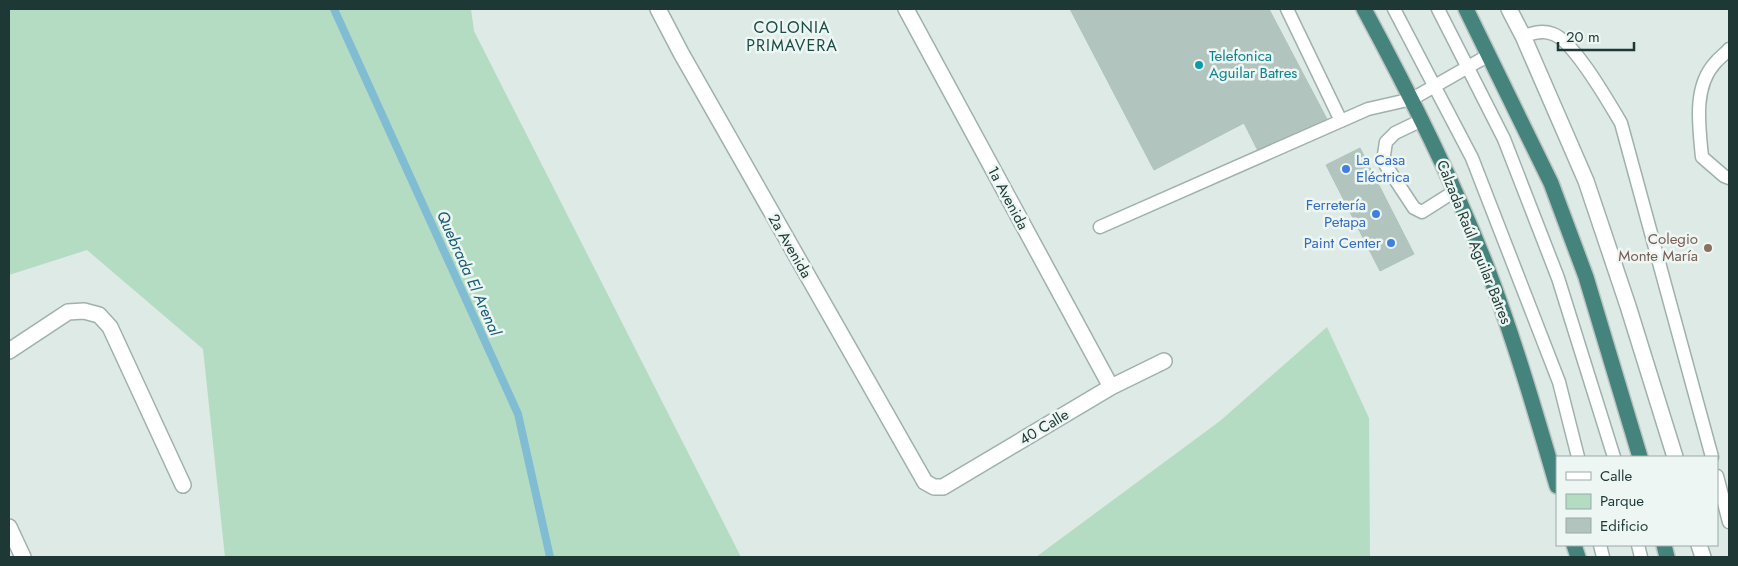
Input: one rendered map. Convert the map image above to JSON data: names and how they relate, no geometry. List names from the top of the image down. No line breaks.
{"streets":{"highway":["Calzada Raúl Aguilar Batres"],"street":["1a Avenida","2a Avenida","40 Calle"]},"crossings":[["1a Avenida","40 Calle"],["2a Avenida","40 Calle"]],"districts":["COLONIA PRIMAVERA"],"water":["Quebrada El Arenal"],"places":["Telefonica Aguilar Batres","La Casa Eléctrica","Ferretería Petapa","Paint Center","Colegio Monte María"],"legend":["Calle","Parque","Edificio"],"scale_bar":"20 m"}
